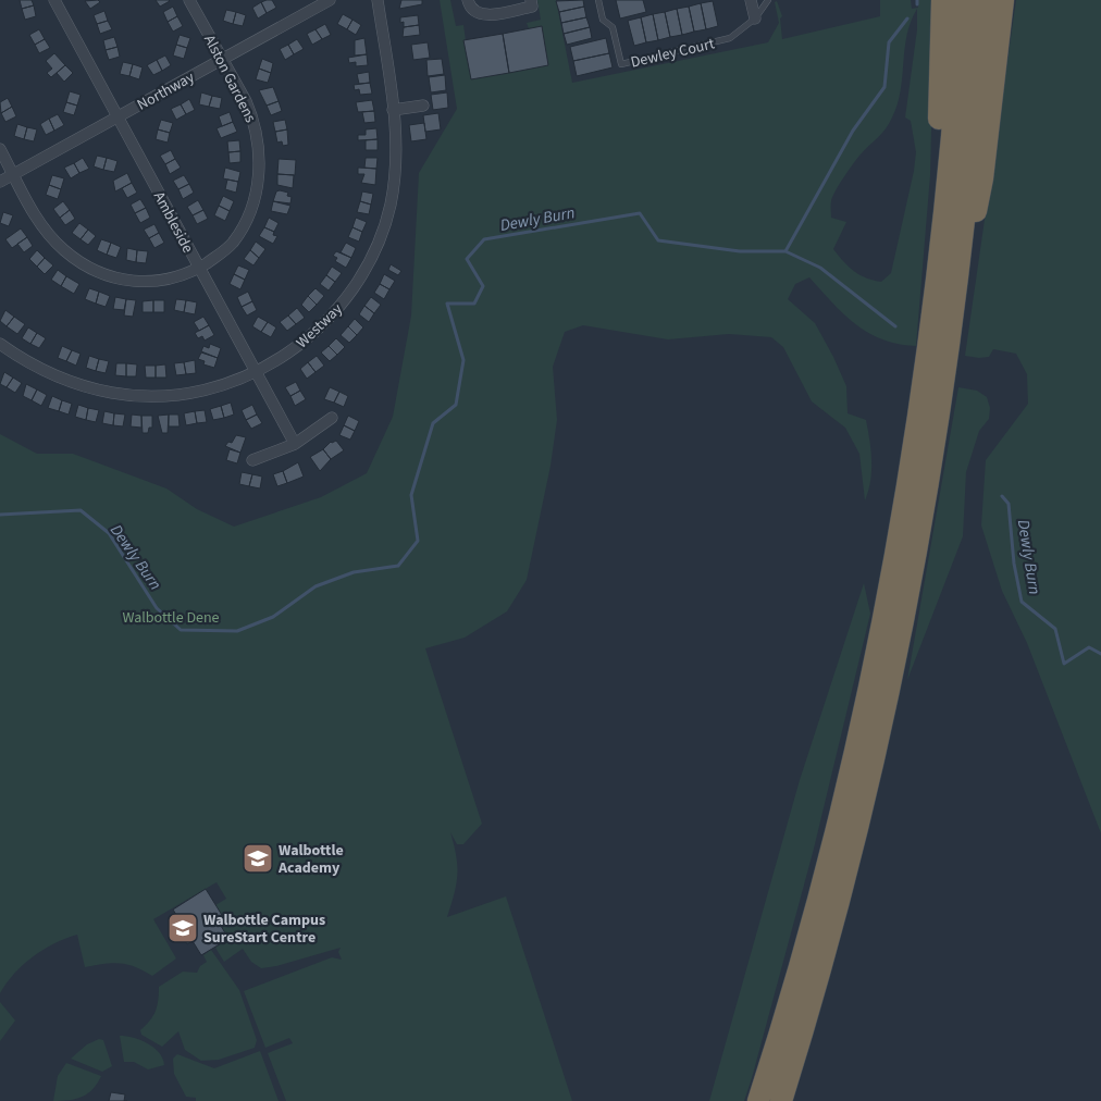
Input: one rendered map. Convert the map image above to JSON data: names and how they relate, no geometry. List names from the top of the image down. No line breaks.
{"streets":{"street":["Alston Gardens","Northway","Ambleside","Westway"],"lane":["Dewley Court"]},"crossings":[["Alston Gardens","Northway"],["Alston Gardens","Ambleside"],["Northway","Ambleside"],["Ambleside","Westway"]],"water":["Dewly Burn"],"parks":["Walbottle Dene"],"places":{"school or university":["Walbottle Academy","Walbottle Campus SureStart Centre"]}}
